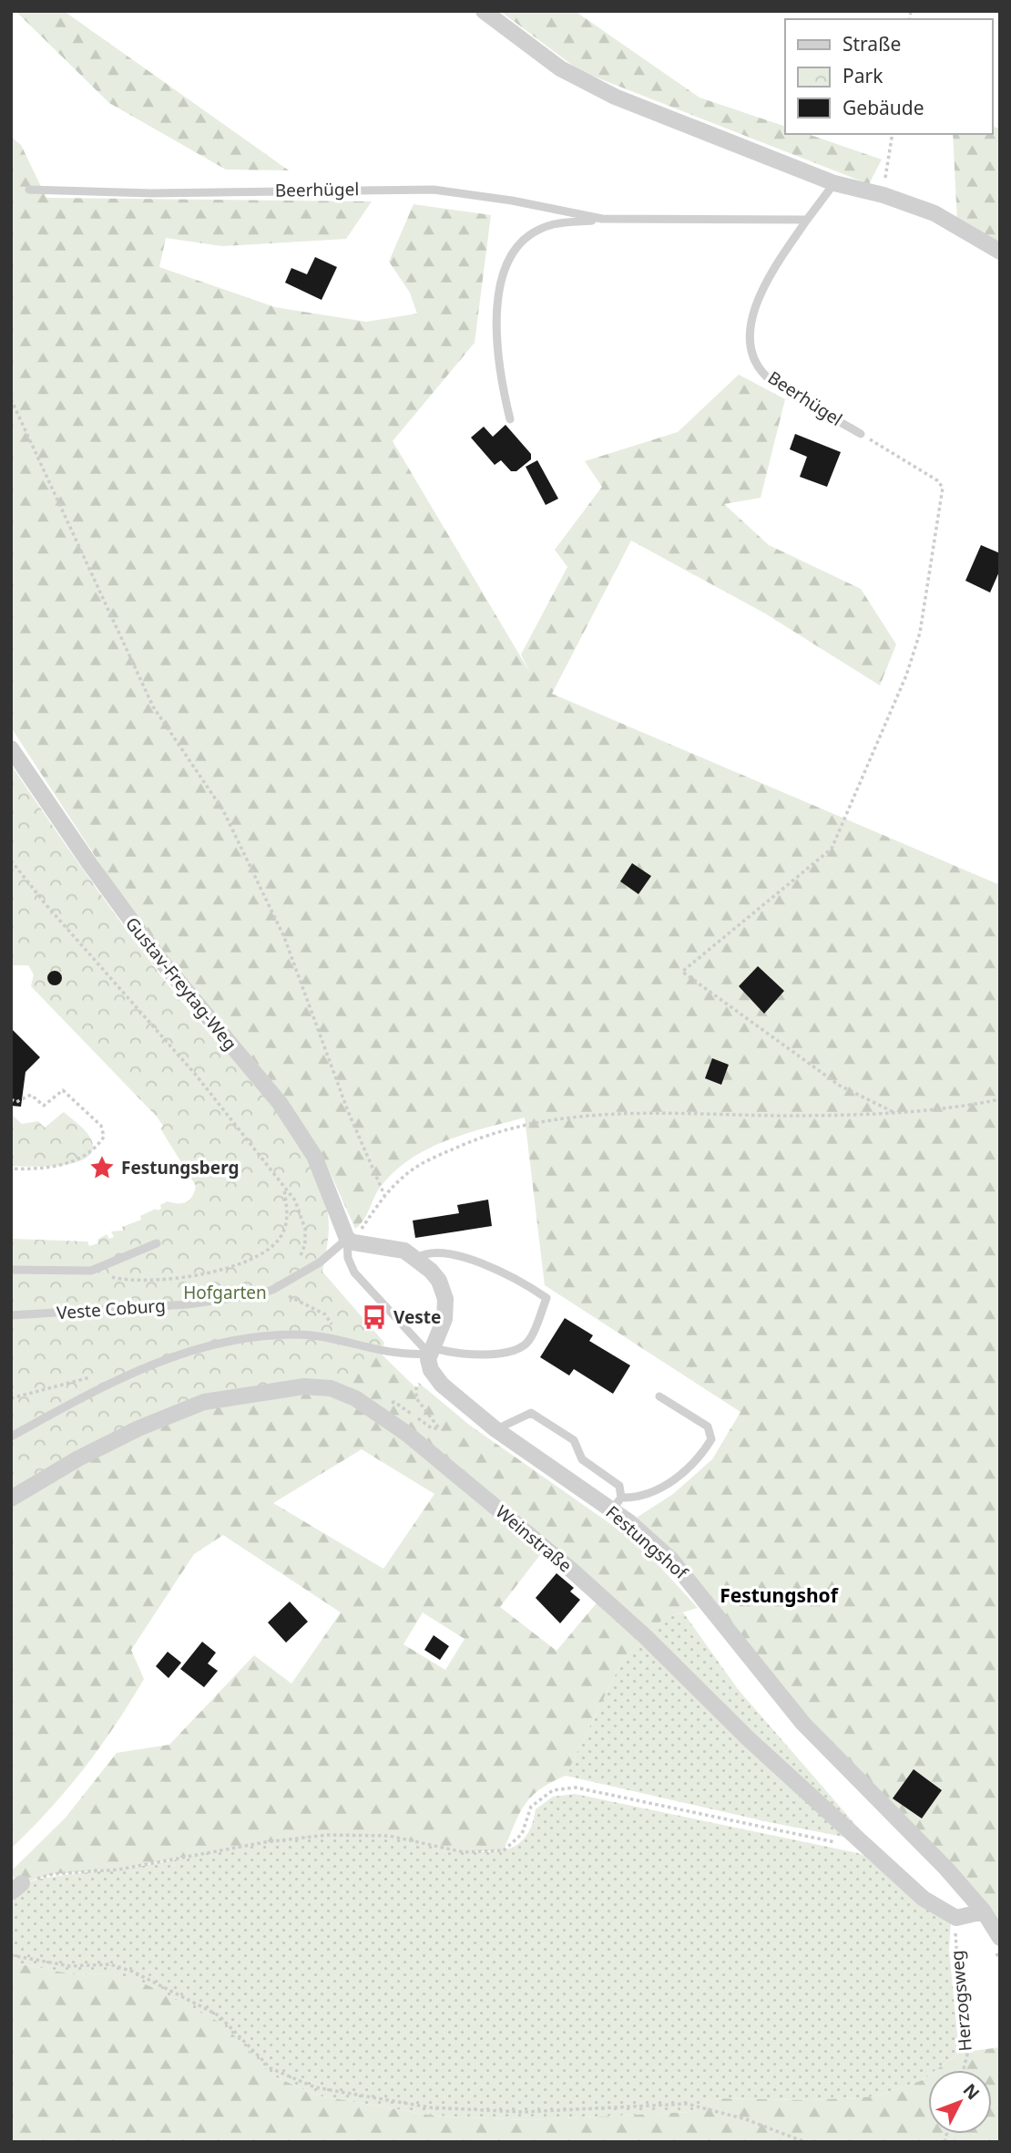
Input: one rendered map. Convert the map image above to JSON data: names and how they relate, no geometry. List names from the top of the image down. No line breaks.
{"streets":{"street":["Gustav-Freytag-Weg","Weinstraße","Festungshof"],"lane":["Beerhügel","Veste Coburg"],"path":["Herzogsweg"]},"crossings":[["Gustav-Freytag-Weg","Veste Coburg"],["Weinstraße","Herzogsweg"]],"districts":["Festungshof"],"parks":["Hofgarten"],"places":{"place":["Festungsberg"],"bus stop":["Veste"]},"legend":["Straße","Park","Gebäude"],"north":"top right"}
